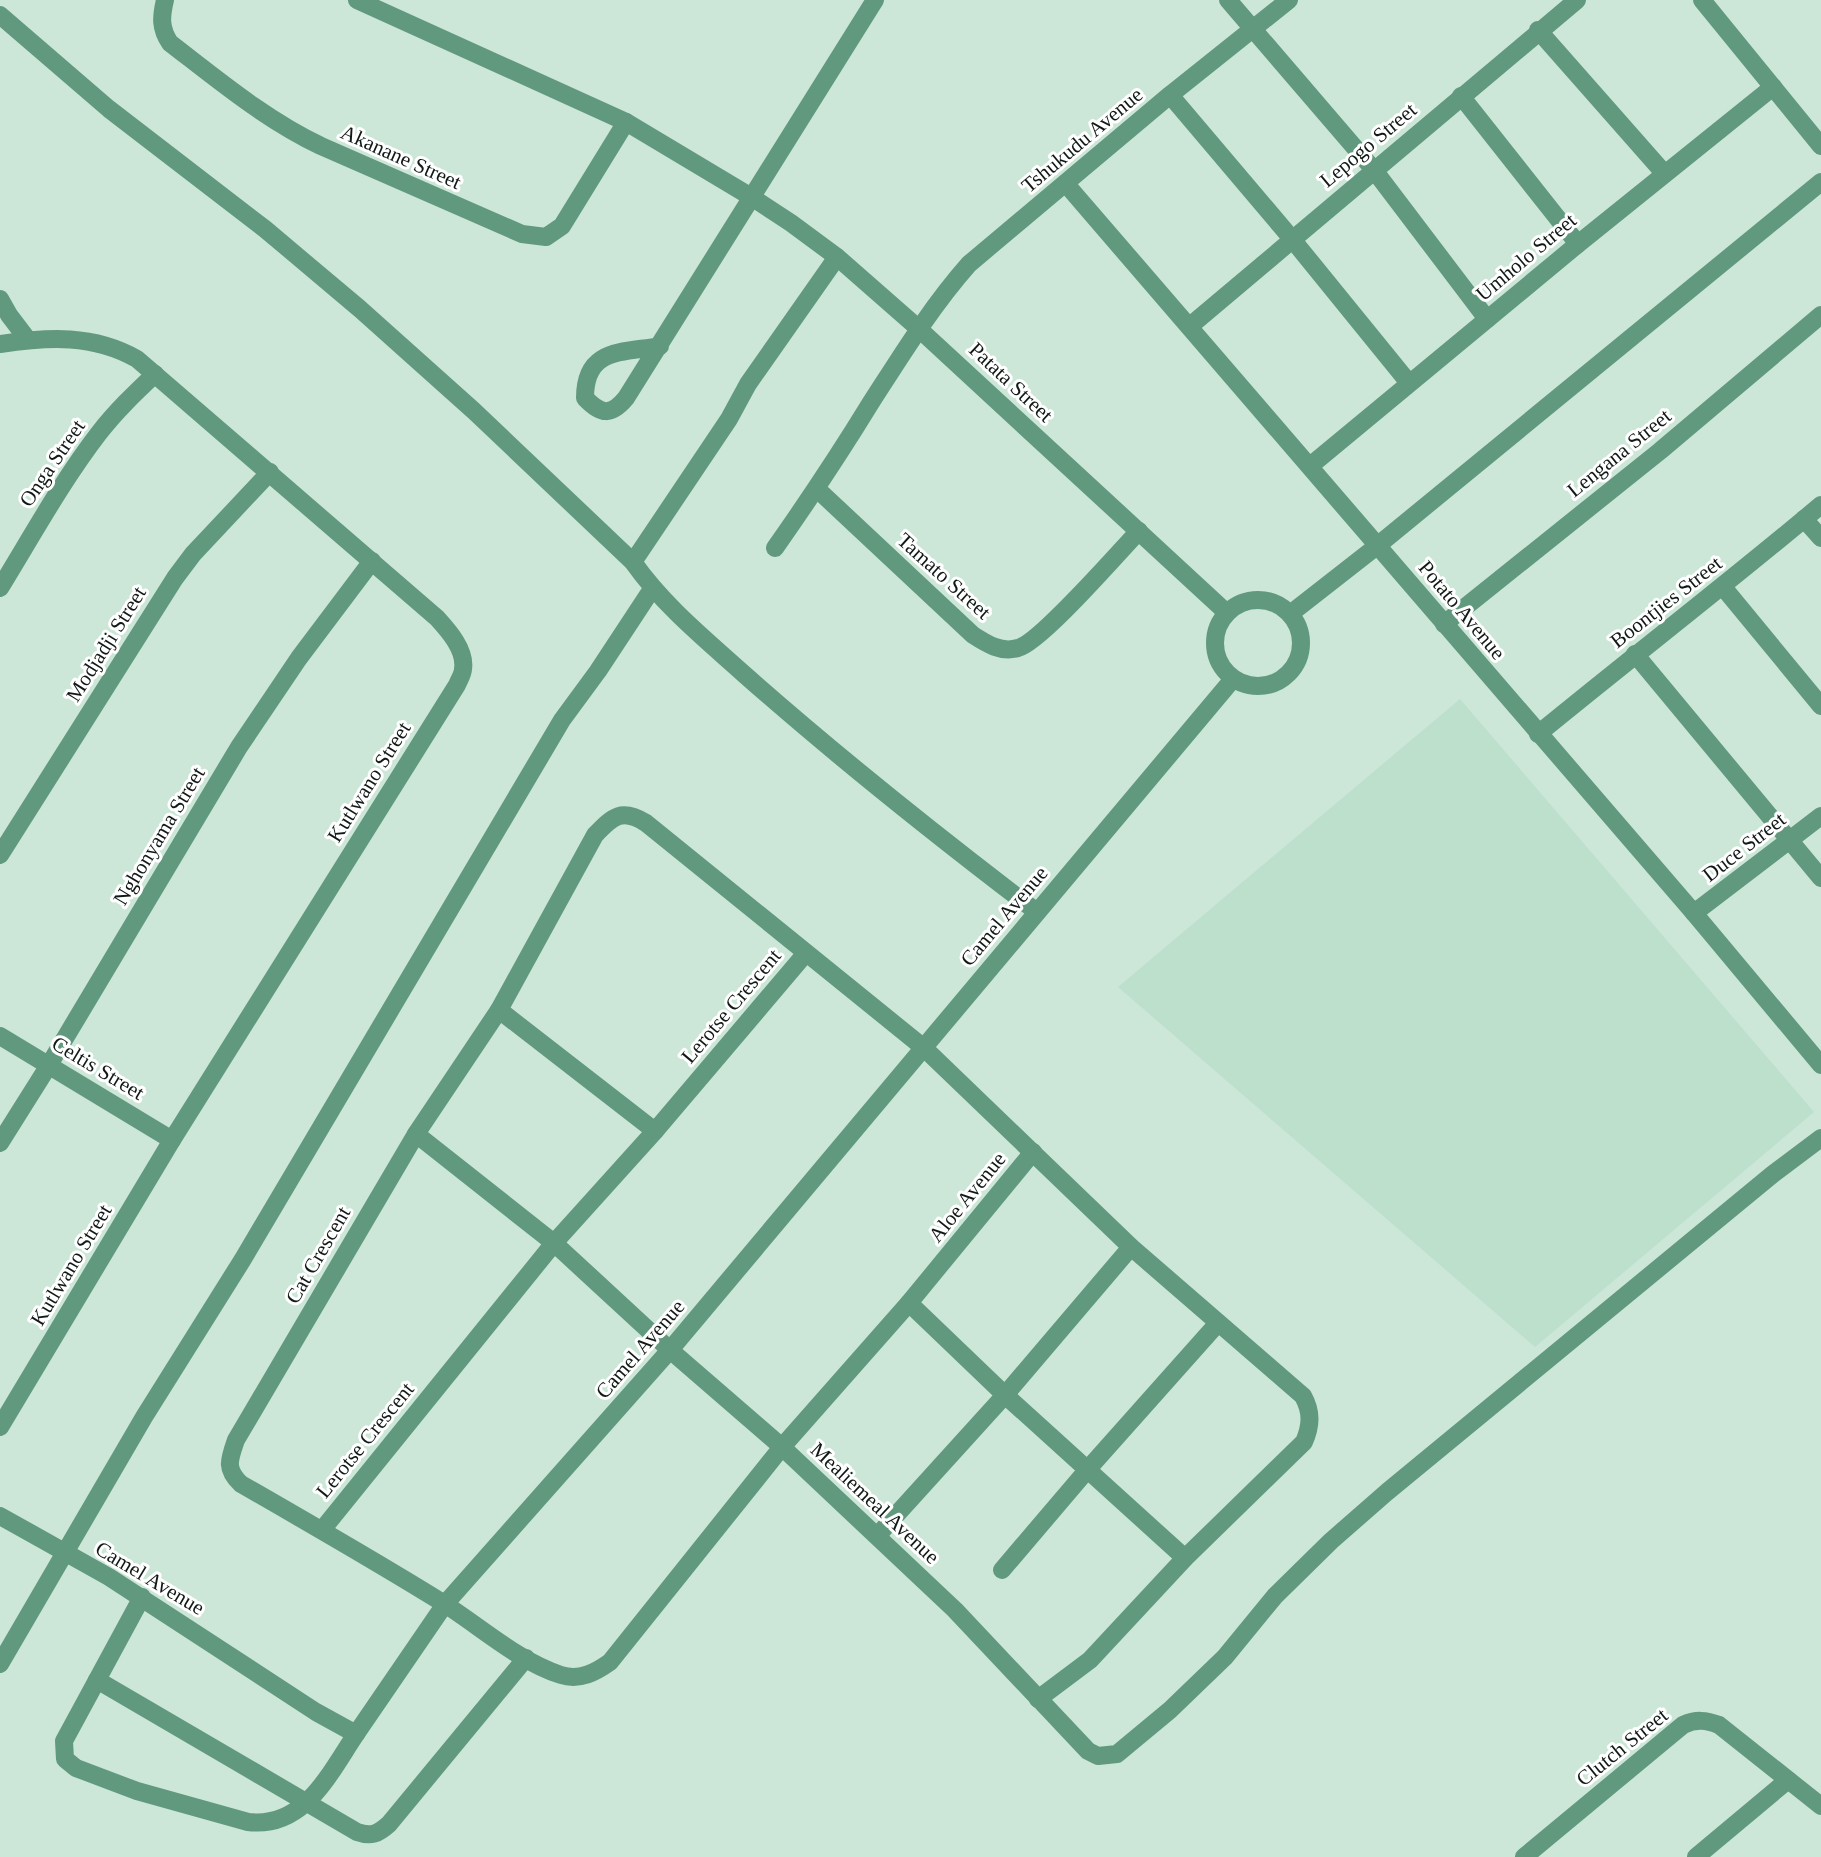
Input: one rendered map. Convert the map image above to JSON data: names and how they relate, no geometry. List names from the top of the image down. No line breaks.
{"streets":{"street":["Tshukudu Avenue","Lepogo Street","Akanane Street","Umholo Street","Patata Street","Lengana Street","Onga Street","Tamato Street","Boontjies Street","Potato Avenue","Modjadji Street","Kutlwano Street","Nghonyama Street","Duce Street","Camel Avenue","Lerotse Crescent","Celtis Street","Aloe Avenue","Cat Crescent","Mealiemeal Avenue","Clutch Street"]},"crossings":[["Tshukudu Avenue","Patata Street"],["Tshukudu Avenue","Potato Avenue"],["Lepogo Street","Potato Avenue"],["Akanane Street","Patata Street"],["Umholo Street","Potato Avenue"],["Patata Street","Tamato Street"],["Patata Street","Camel Avenue"],["Lengana Street","Potato Avenue"],["Onga Street","Kutlwano Street"],["Boontjies Street","Potato Avenue"],["Potato Avenue","Duce Street"],["Modjadji Street","Kutlwano Street"],["Kutlwano Street","Nghonyama Street"],["Kutlwano Street","Celtis Street"],["Nghonyama Street","Celtis Street"],["Camel Avenue","Aloe Avenue"],["Camel Avenue","Cat Crescent"],["Camel Avenue","Mealiemeal Avenue"],["Lerotse Crescent","Cat Crescent"],["Aloe Avenue","Cat Crescent"],["Aloe Avenue","Mealiemeal Avenue"]]}
